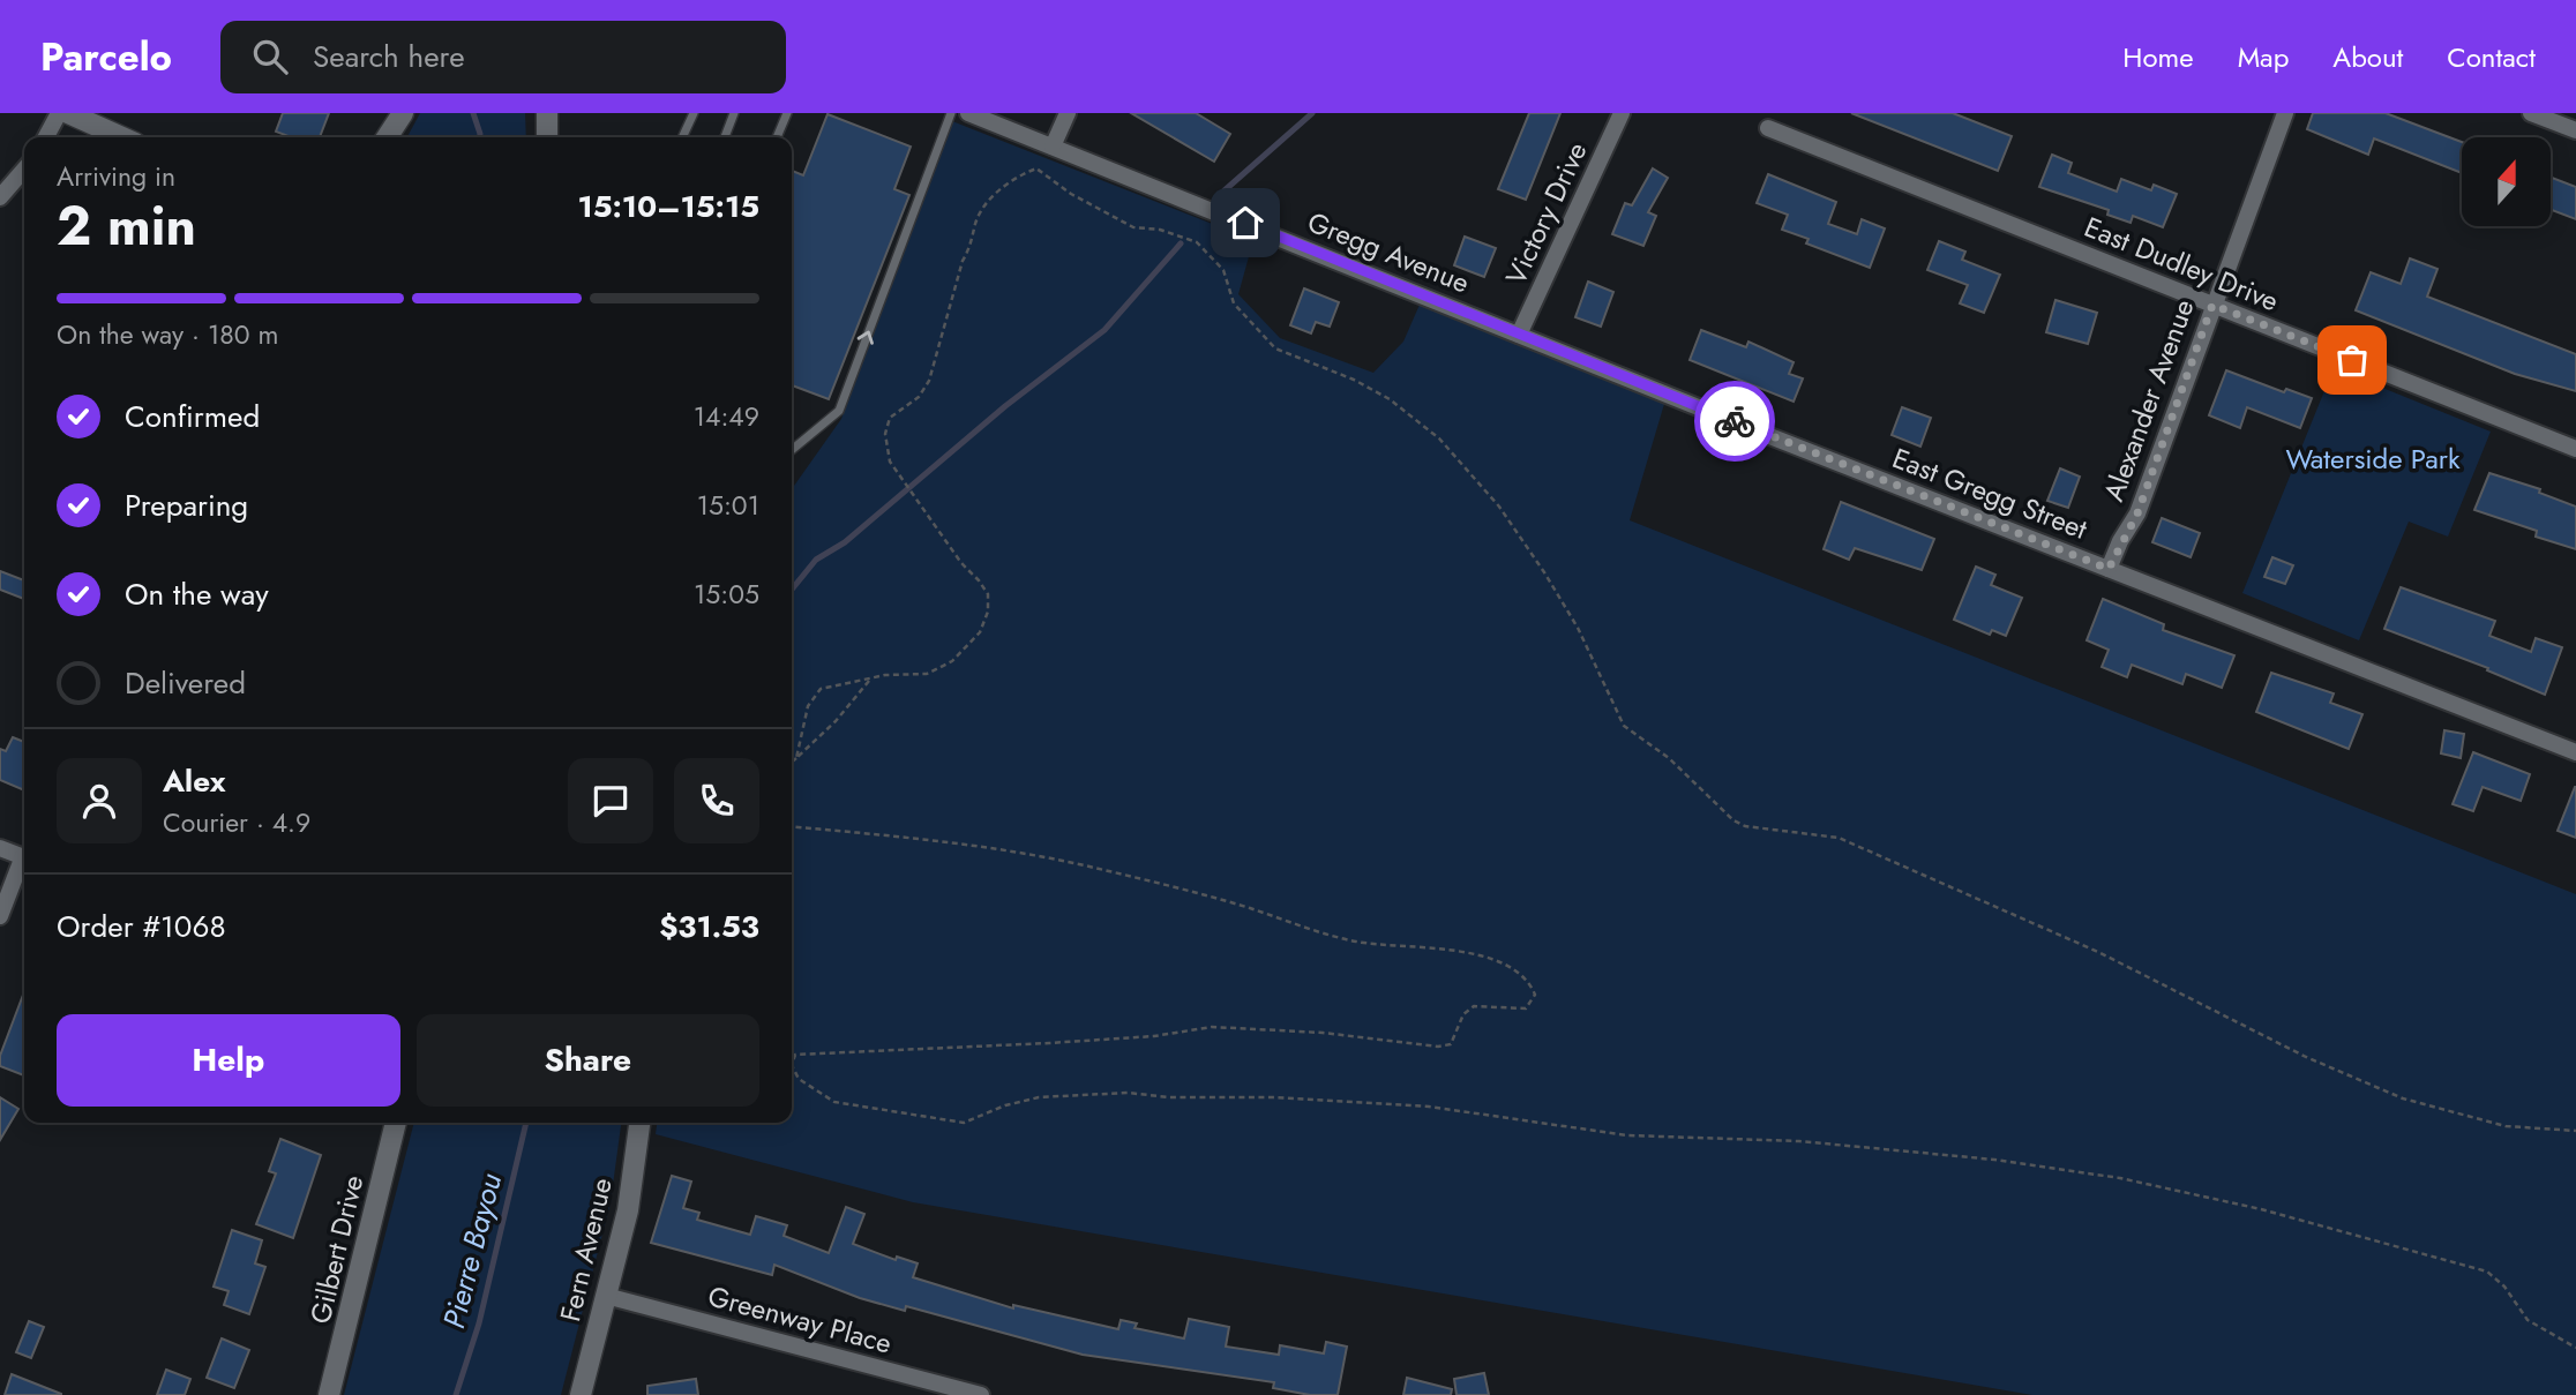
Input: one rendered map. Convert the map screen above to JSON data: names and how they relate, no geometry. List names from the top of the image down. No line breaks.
{"streets":{"street":["Victory Drive","Gregg Avenue","East Dudley Drive","Alexander Avenue","East Gregg Street","Gilbert Drive","Fern Avenue","Greenway Place"]},"crossings":[["Victory Drive","Gregg Avenue"],["Victory Drive","East Gregg Street"],["Gregg Avenue","East Gregg Street"],["East Dudley Drive","Alexander Avenue"],["Alexander Avenue","East Gregg Street"],["Fern Avenue","Greenway Place"]],"water":["Pierre Bayou"],"parks":["Waterside Park"],"north":"top","page":{"header":"Parcelo","search":"Search here","nav":["Home","Map","About","Contact"],"heading":["2 min","Arriving in","15:10–15:15"],"panel":["Alex","Courier · 4.9","Order #1068","$31.53"],"bar":"On the way · 180 m","list":[["Confirmed","14:49"],["Preparing","15:01"],["On the way","15:05"],"Delivered"],"buttons":["Help","Share"]}}
